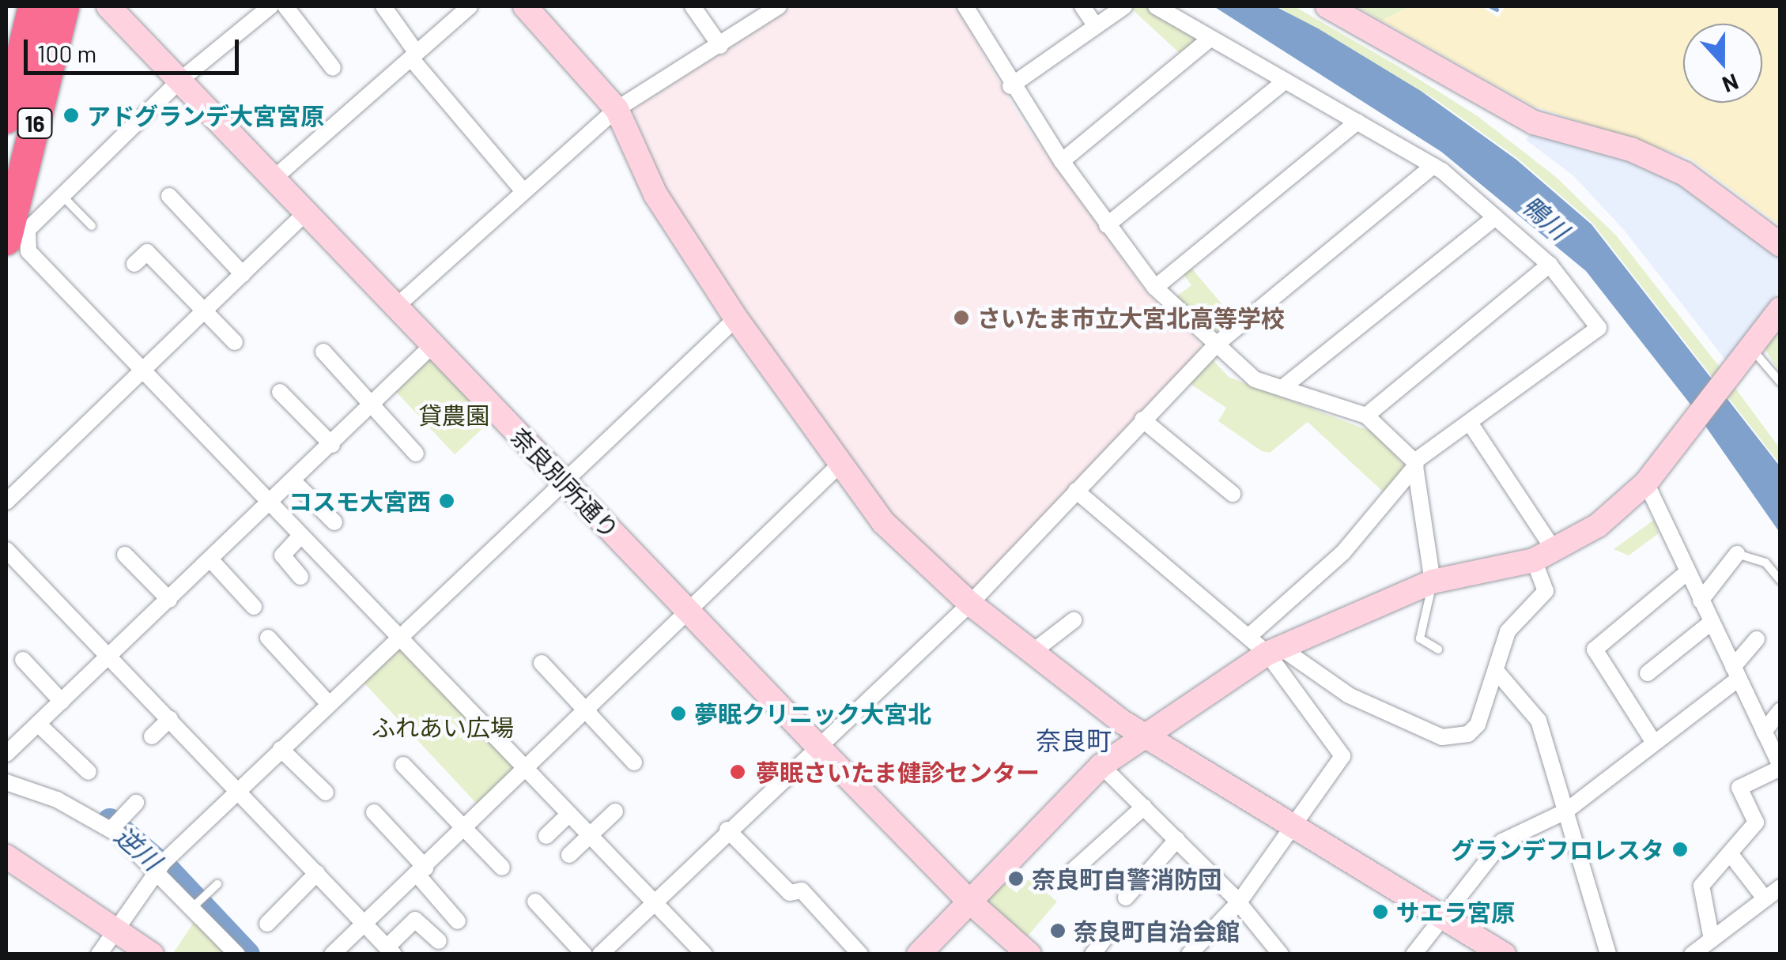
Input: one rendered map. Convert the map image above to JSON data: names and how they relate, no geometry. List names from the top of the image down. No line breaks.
{"streets":{"highway":["16"],"street":["奈良別所通り"]},"districts":["奈良町"],"water":["鴨川","逆川"],"parks":["貸農園","ふれあい広場"],"places":["アドグランデ大宮宮原","さいたま市立大宮北高等学校","コスモ大宮西","夢眠クリニック大宮北","夢眠さいたま健診センター","グランデフロレスタ","奈良町自警消防団","サエラ宮原","奈良町自治会館"],"scale_bar":"100 m","north":"bottom"}
